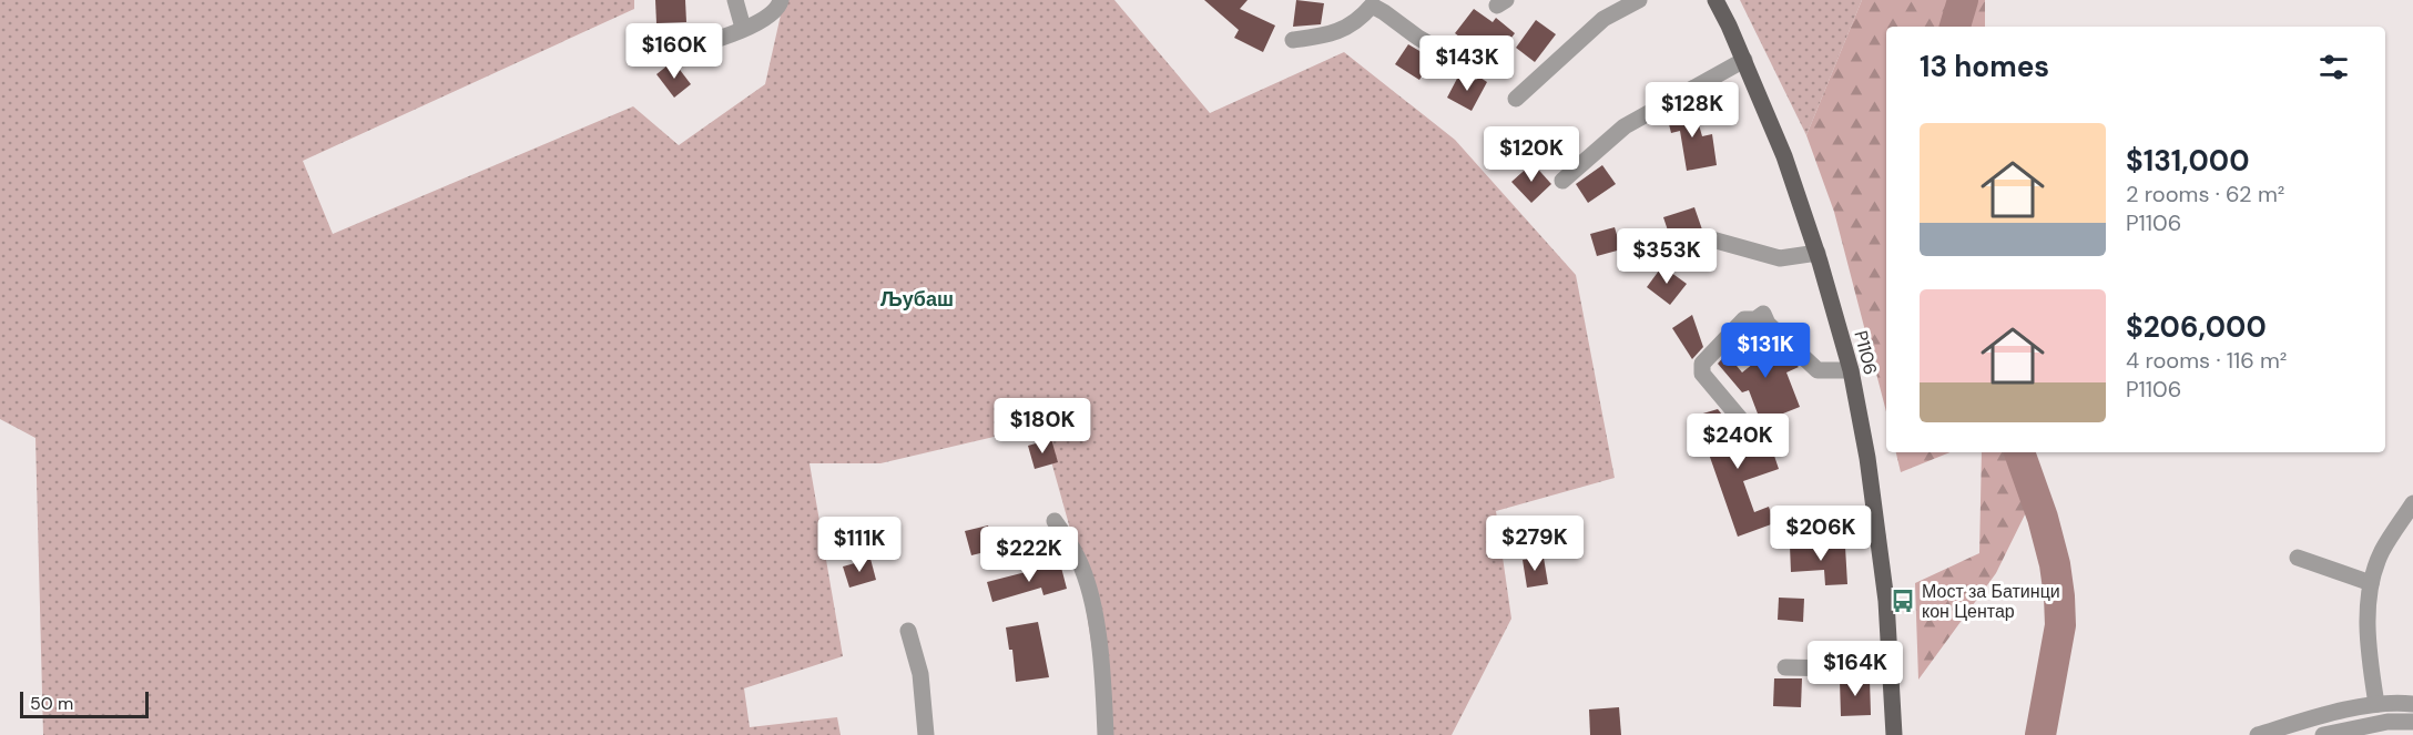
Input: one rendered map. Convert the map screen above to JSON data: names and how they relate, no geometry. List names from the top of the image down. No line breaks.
{"streets":{"main road":["P1106"]},"districts":["Љубаш"],"places":{"bus stop":["Мост за Батинци кон Центар"]},"scale_bar":"50 m","page":{"price":["$160K","$143K","$128K","$120K","$353K","$131K","$180K","$240K","$206K","$279K","$111K","$222K","$164K"],"heading":"13 homes","list":[{"name":"$131,000","note":"2 rooms · 62 m² · P1106"},{"name":"$206,000","note":"4 rooms · 116 m² · P1106"}],"scale":"50 m"}}
